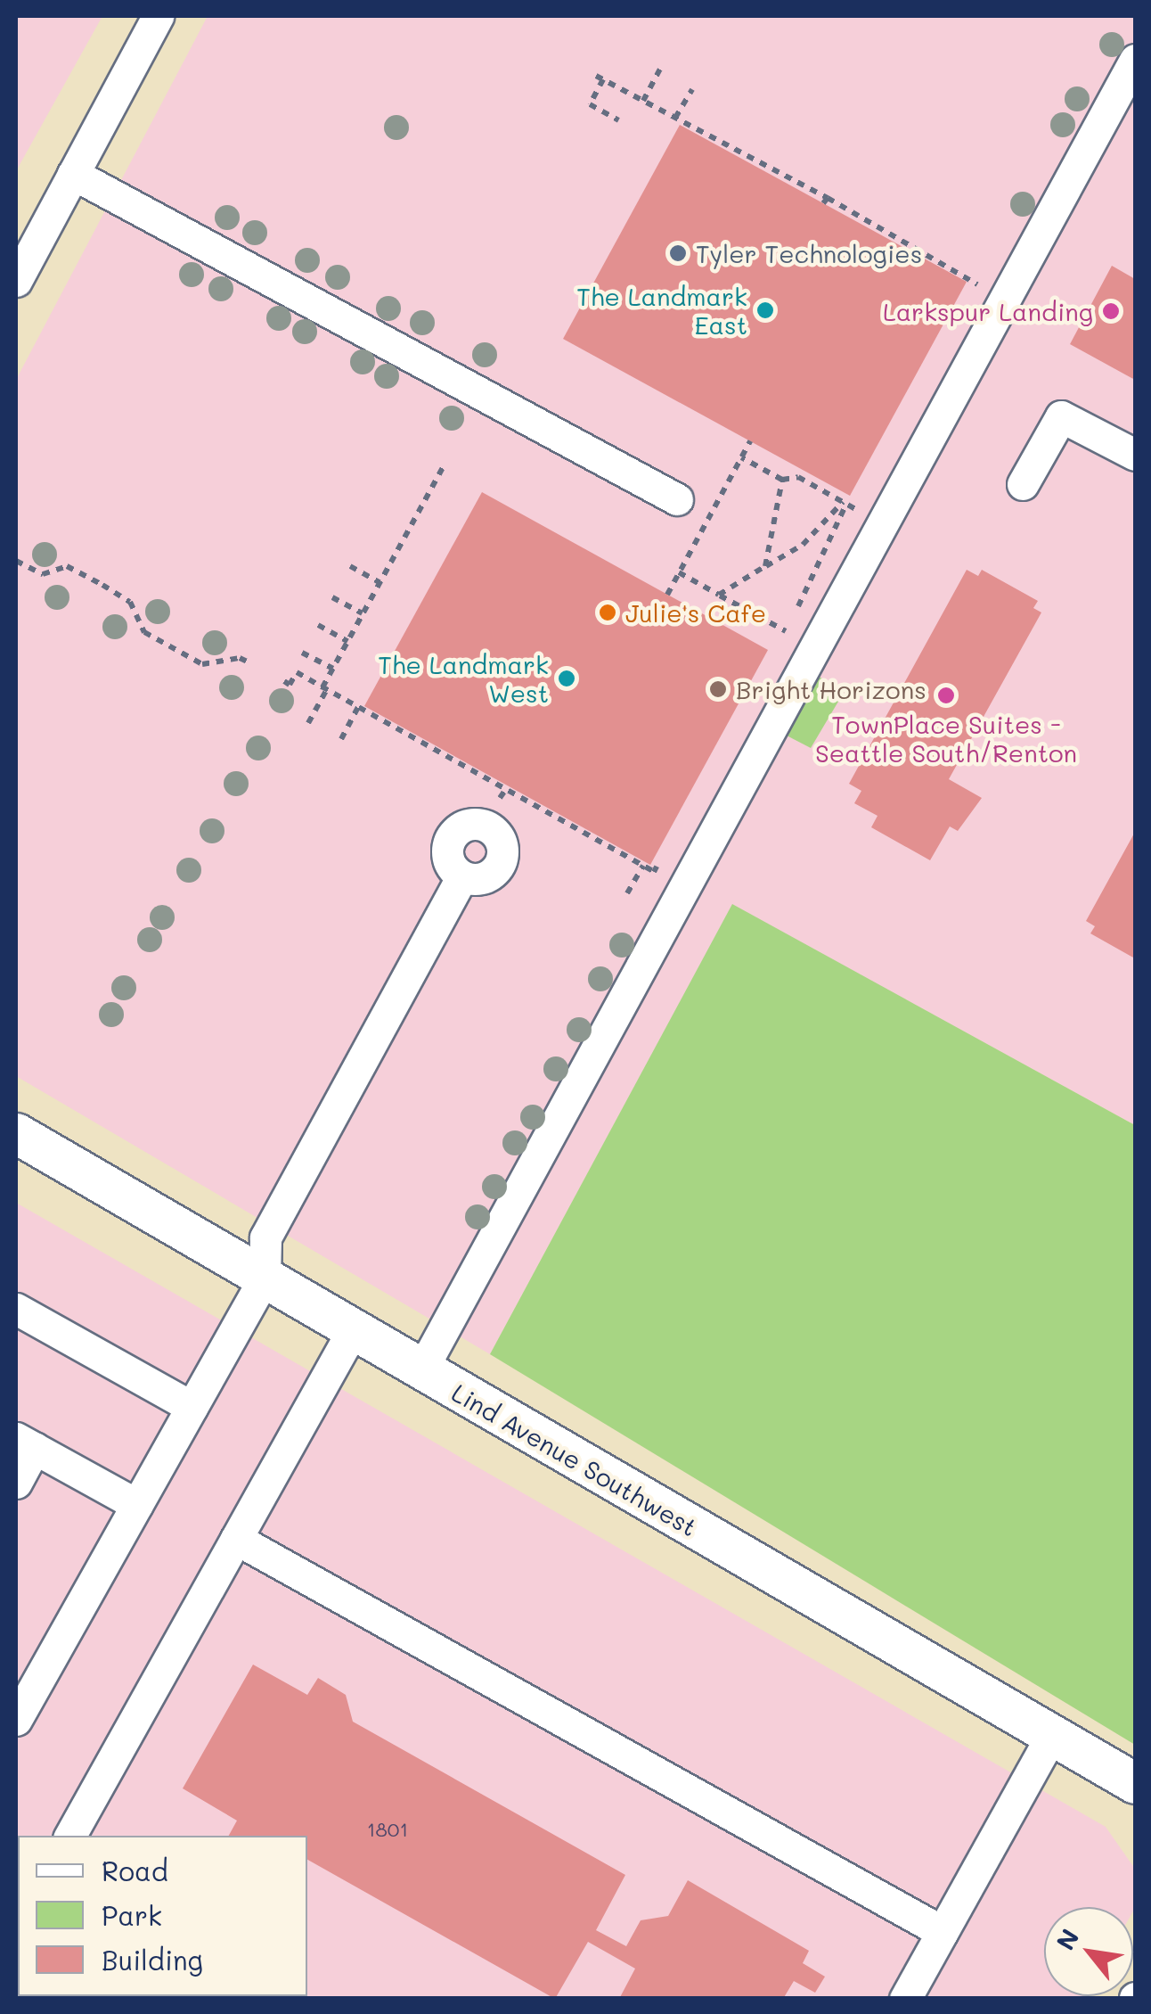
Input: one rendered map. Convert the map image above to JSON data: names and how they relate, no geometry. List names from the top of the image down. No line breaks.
{"streets":{"main road":["Lind Avenue Southwest"]},"places":["Tyler Technologies","The Landmark East","Larkspur Landing","Julie's Cafe","The Landmark West","Bright Horizons","TownPlace Suites - Seattle South/Renton"],"house_numbers":["1801"],"legend":["Road","Park","Building"],"north":"top left"}
